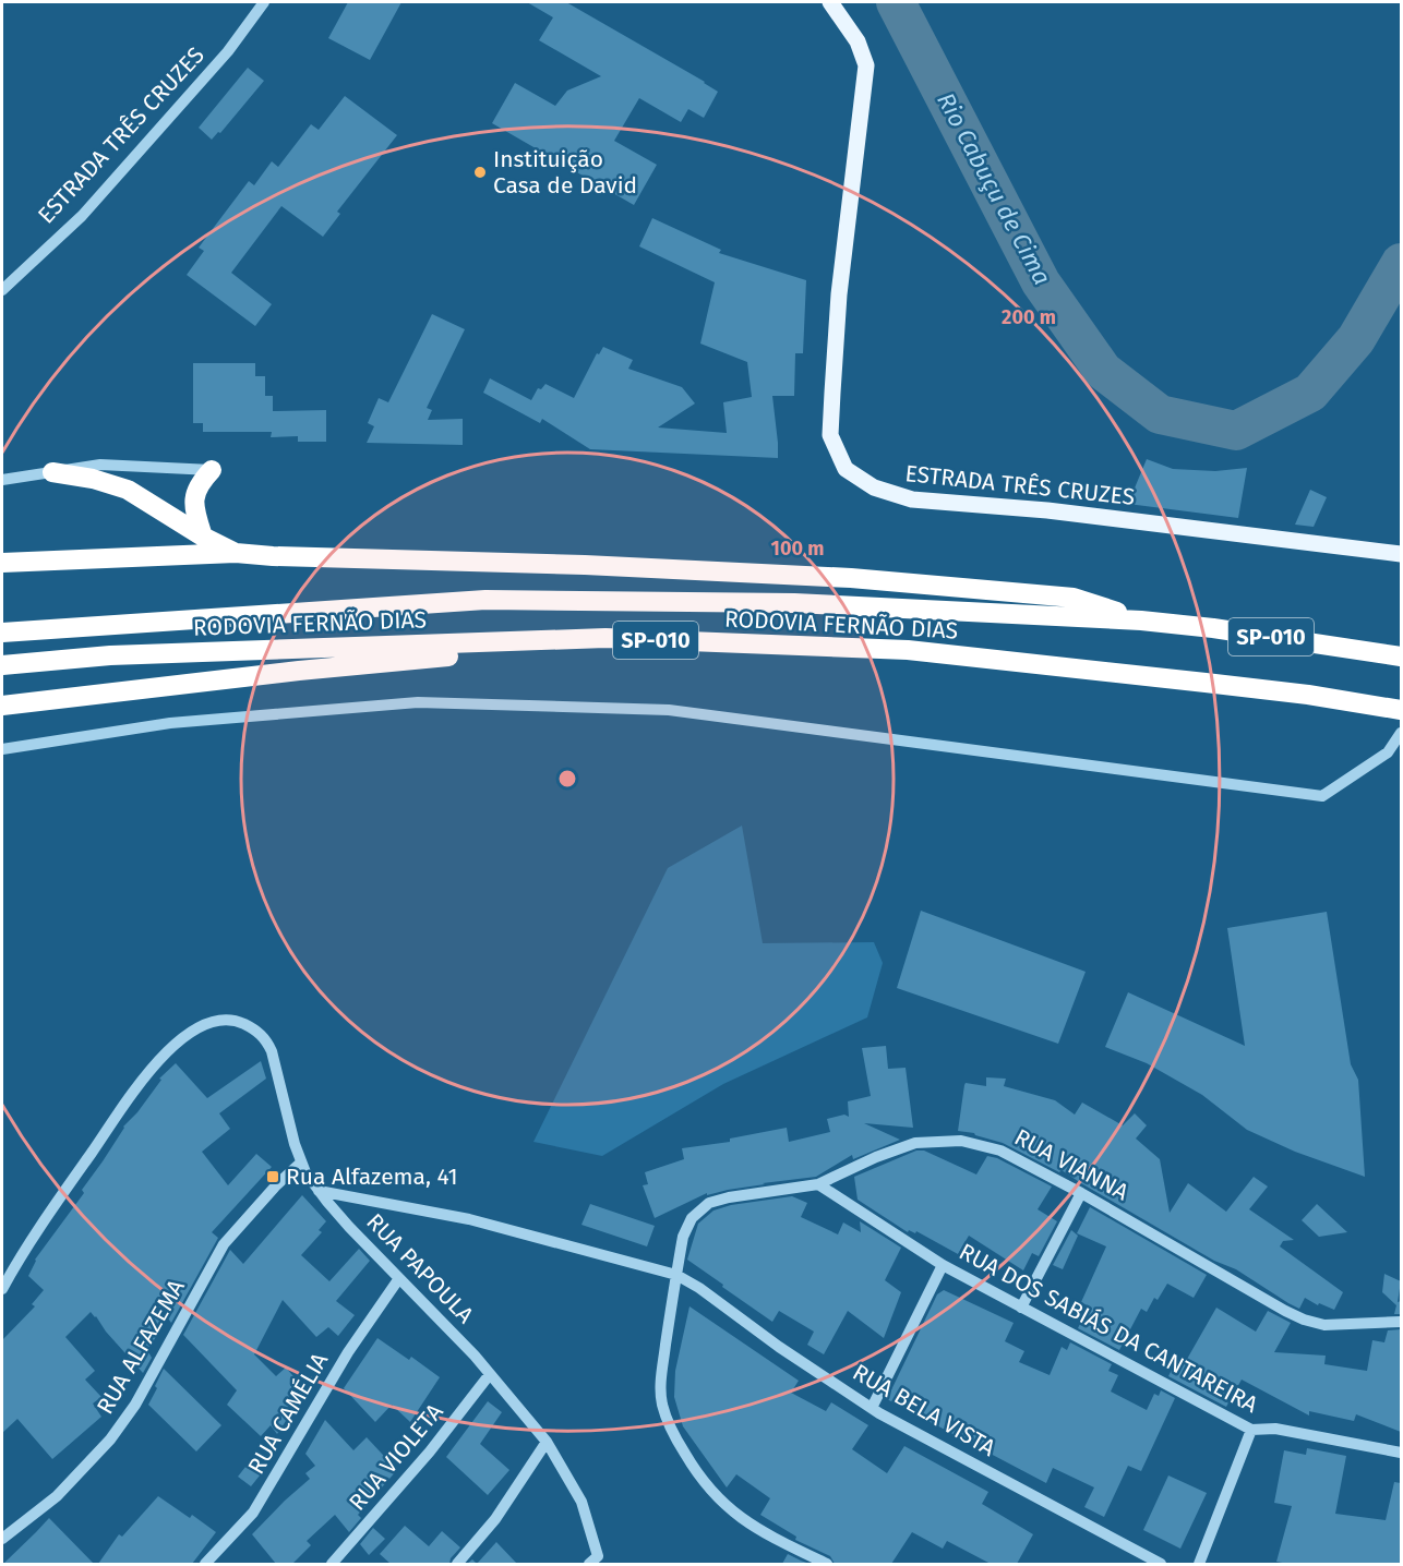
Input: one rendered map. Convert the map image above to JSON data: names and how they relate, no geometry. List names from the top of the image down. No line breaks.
{"streets":{"highway":["RODOVIA FERNÃO DIAS","SP-010"],"main road":["ESTRADA TRÊS CRUZES"],"street":["RUA VIANNA","RUA PAPOULA","RUA DOS SABIÁS DA CANTAREIRA","RUA ALFAZEMA","RUA BELA VISTA","RUA CAMÉLIA","RUA VIOLETA"]},"crossings":[["RUA VIANNA","RUA DOS SABIÁS DA CANTAREIRA"],["RUA VIANNA","RUA BELA VISTA"],["RUA PAPOULA","RUA ALFAZEMA"],["RUA PAPOULA","RUA CAMÉLIA"],["RUA PAPOULA","RUA VIOLETA"]],"water":["Rio Cabuçu de Cima"],"places":{"other":["Instituição Casa de David"],"transit":["Rua Alfazema, 41"]},"rings":["200 m","100 m"]}
